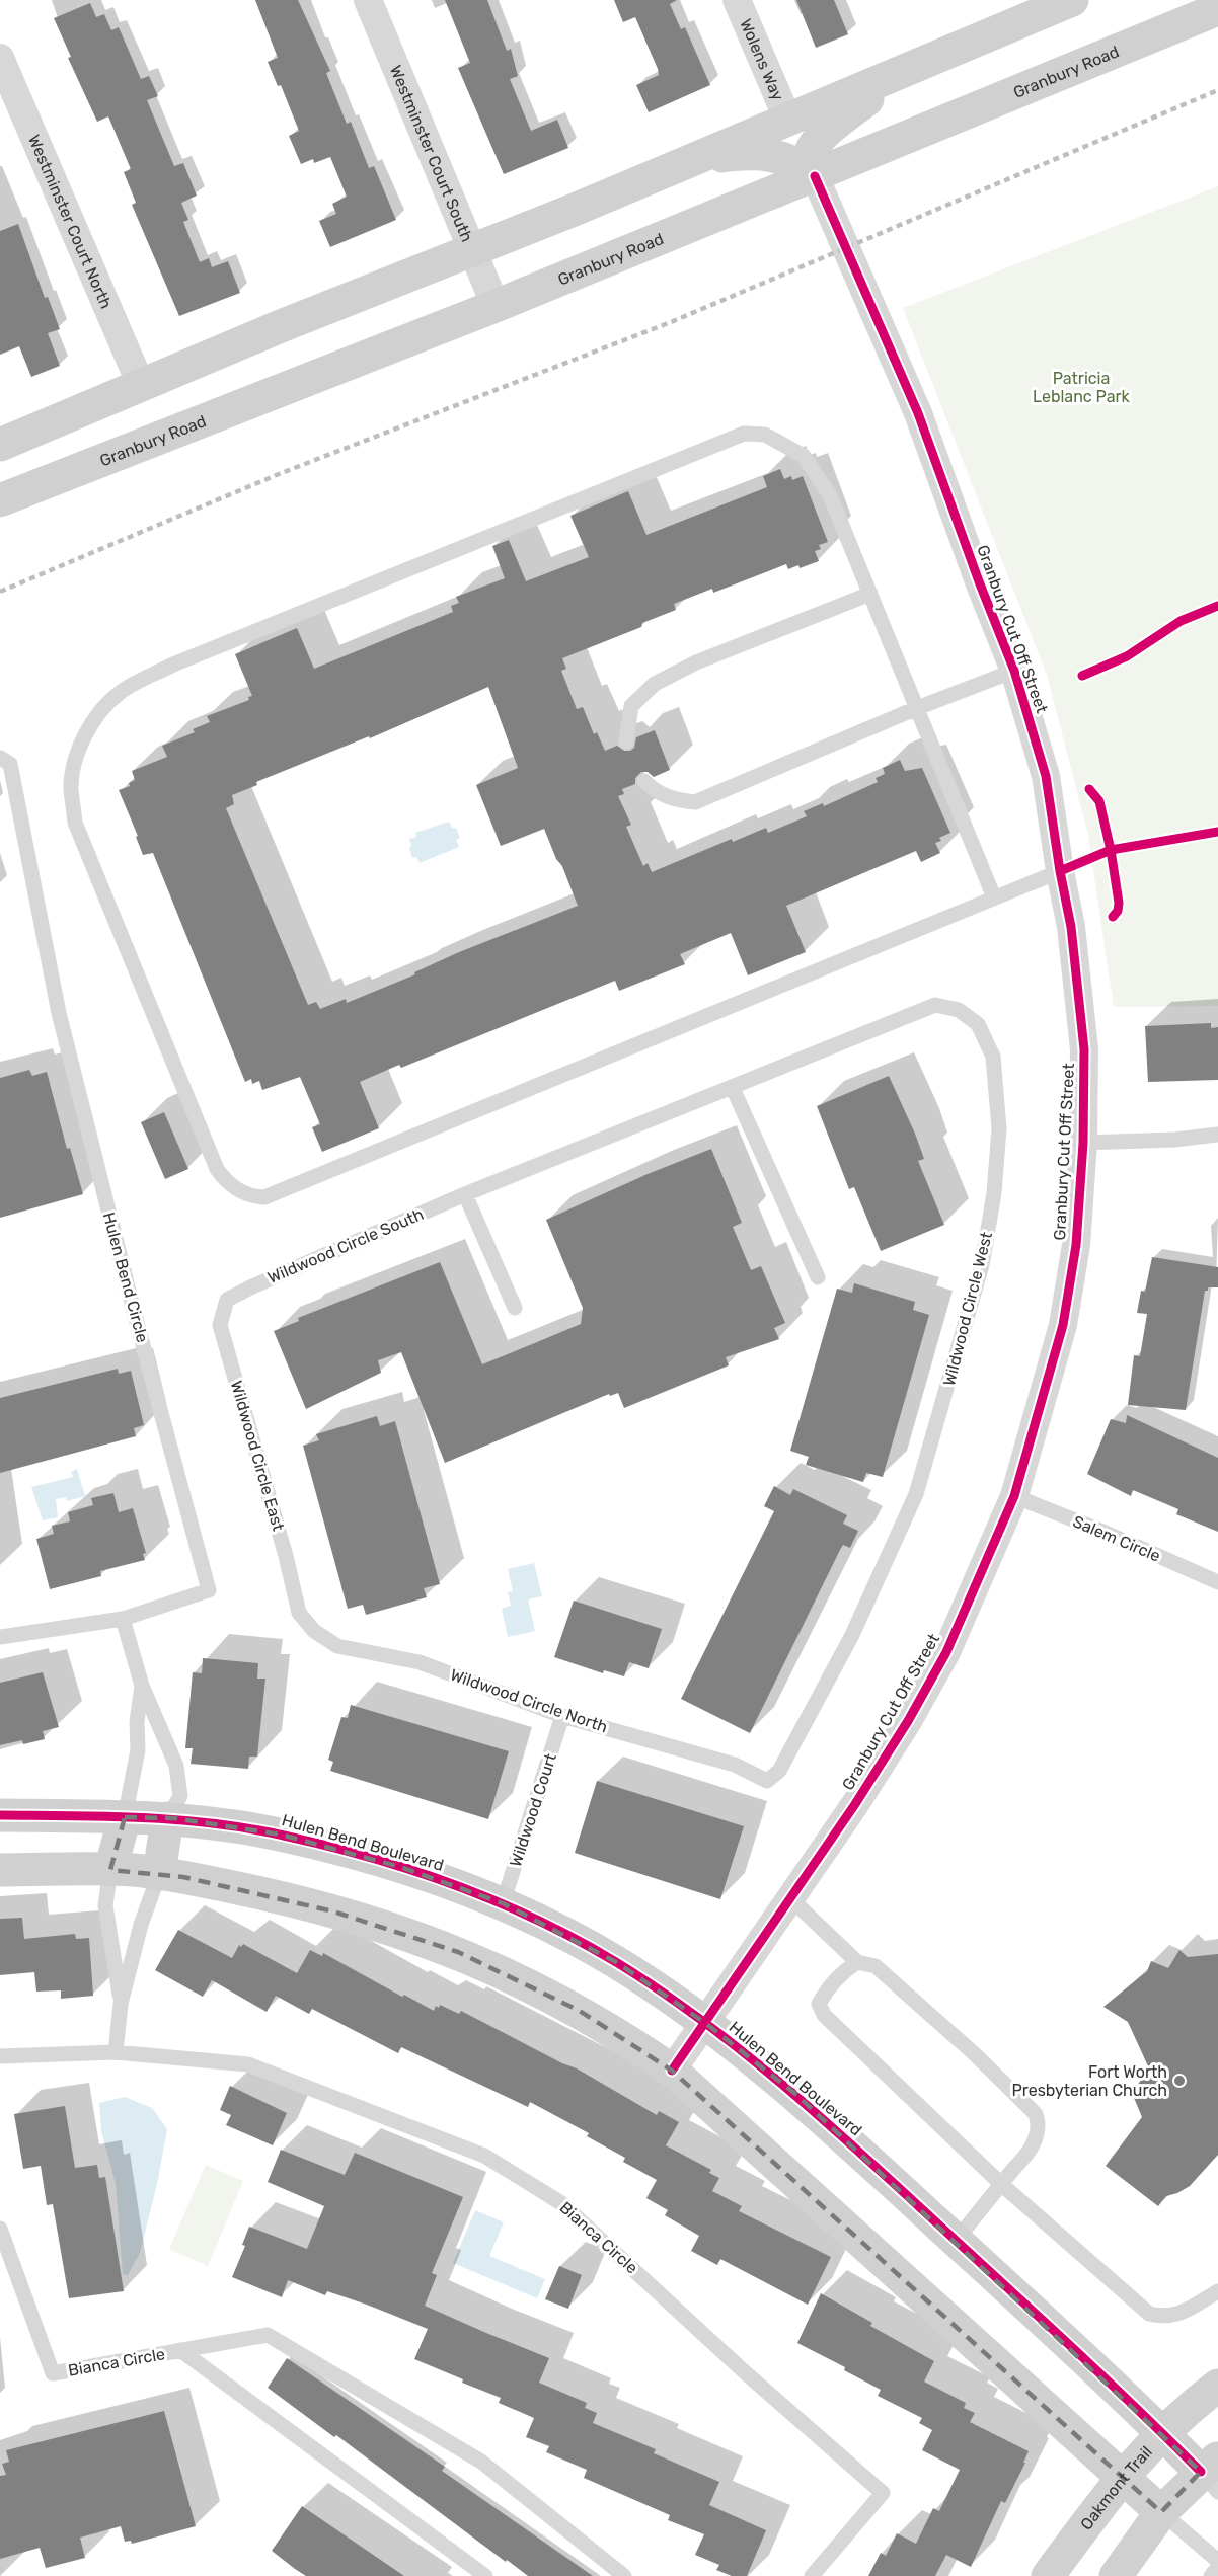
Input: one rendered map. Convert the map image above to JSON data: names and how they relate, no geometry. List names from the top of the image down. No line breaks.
{"streets":{"street":["Wolens Way","Granbury Road","Westminster Court South","Westminster Court North","Granbury Cut Off Street","Hulen Bend Boulevard","Oakmont Trail"],"lane":["Wildwood Circle South","Hulen Bend Circle","Wildwood Circle West","Wildwood Circle East","Salem Circle","Wildwood Circle North","Wildwood Court","Bianca Circle"]},"crossings":[["Granbury Road","Westminster Court South"],["Granbury Road","Granbury Cut Off Street"],["Granbury Cut Off Street","Salem Circle"],["Granbury Cut Off Street","Hulen Bend Boulevard"],["Wildwood Circle South","Wildwood Circle West"],["Wildwood Circle South","Wildwood Circle East"],["Wildwood Circle West","Wildwood Circle North"],["Wildwood Circle East","Wildwood Circle North"],["Wildwood Circle North","Wildwood Court"],["Wildwood Court","Hulen Bend Boulevard"],["Hulen Bend Boulevard","Oakmont Trail"]],"parks":["Patricia Leblanc Park"],"places":["Fort Worth Presbyterian Church"]}
